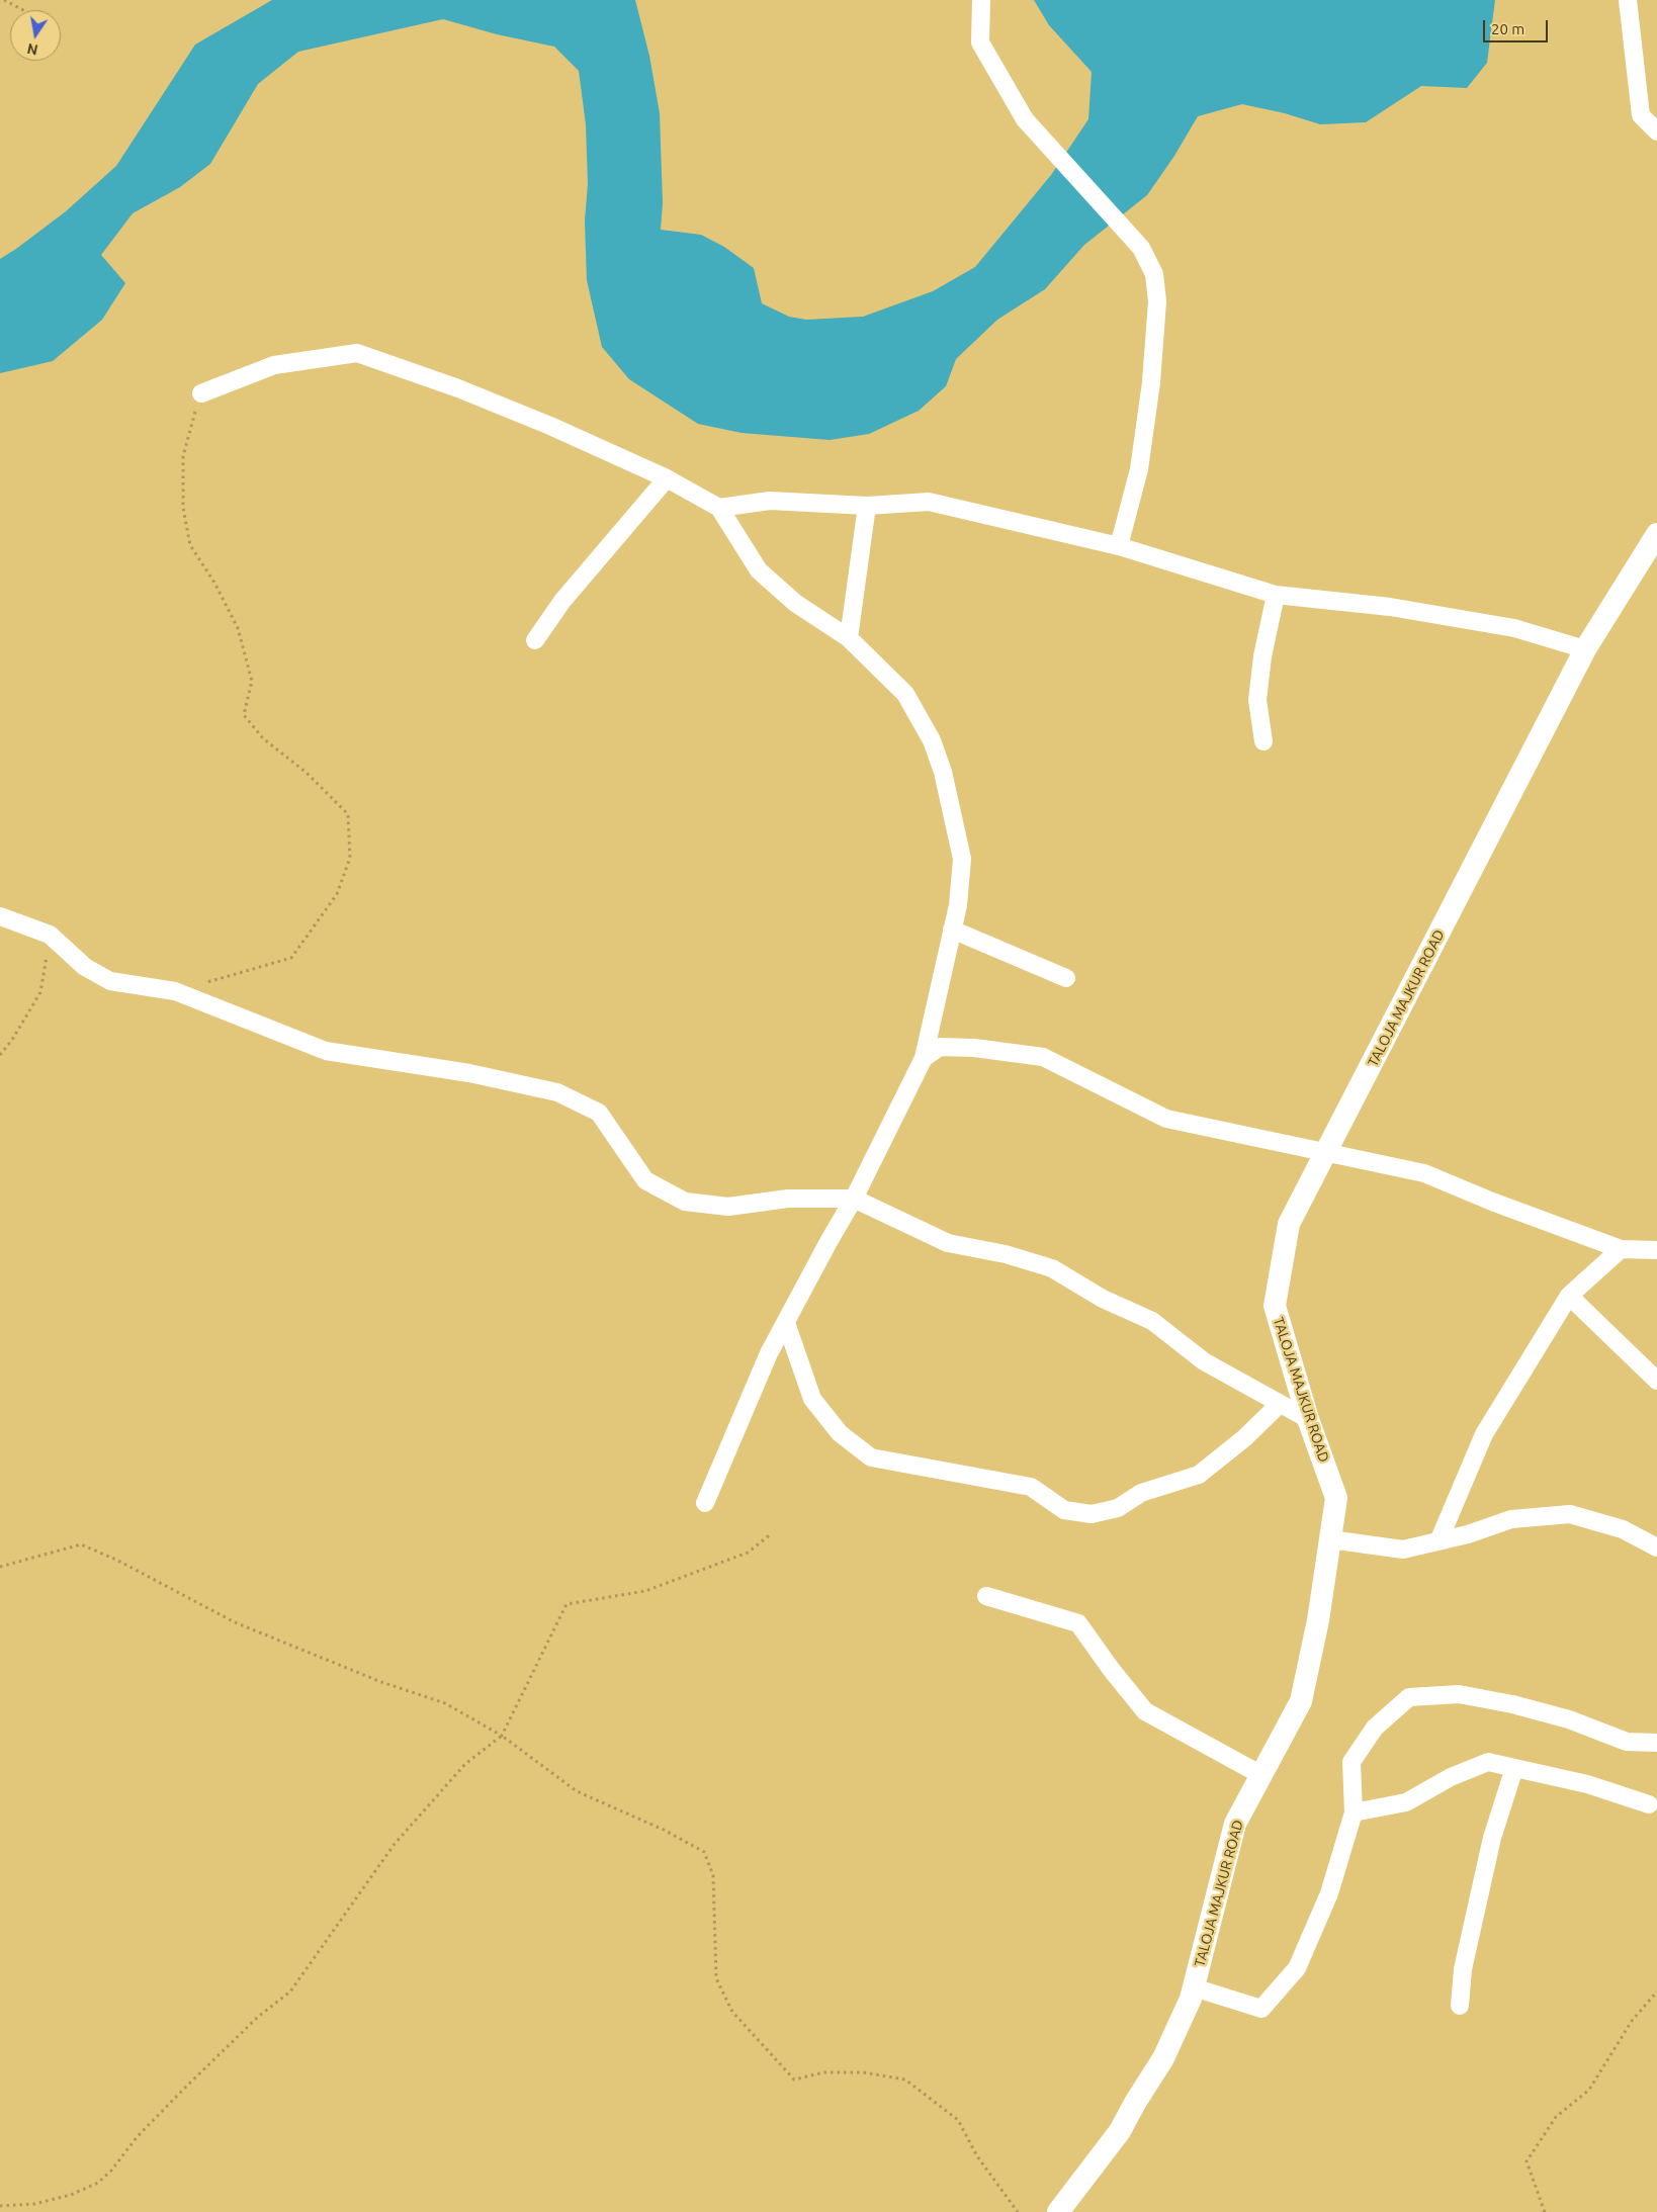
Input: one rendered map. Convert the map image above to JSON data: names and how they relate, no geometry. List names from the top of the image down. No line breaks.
{"streets":{"street":["TALOJA MAJKUR ROAD"]},"scale_bar":"20 m","north":"bottom"}
